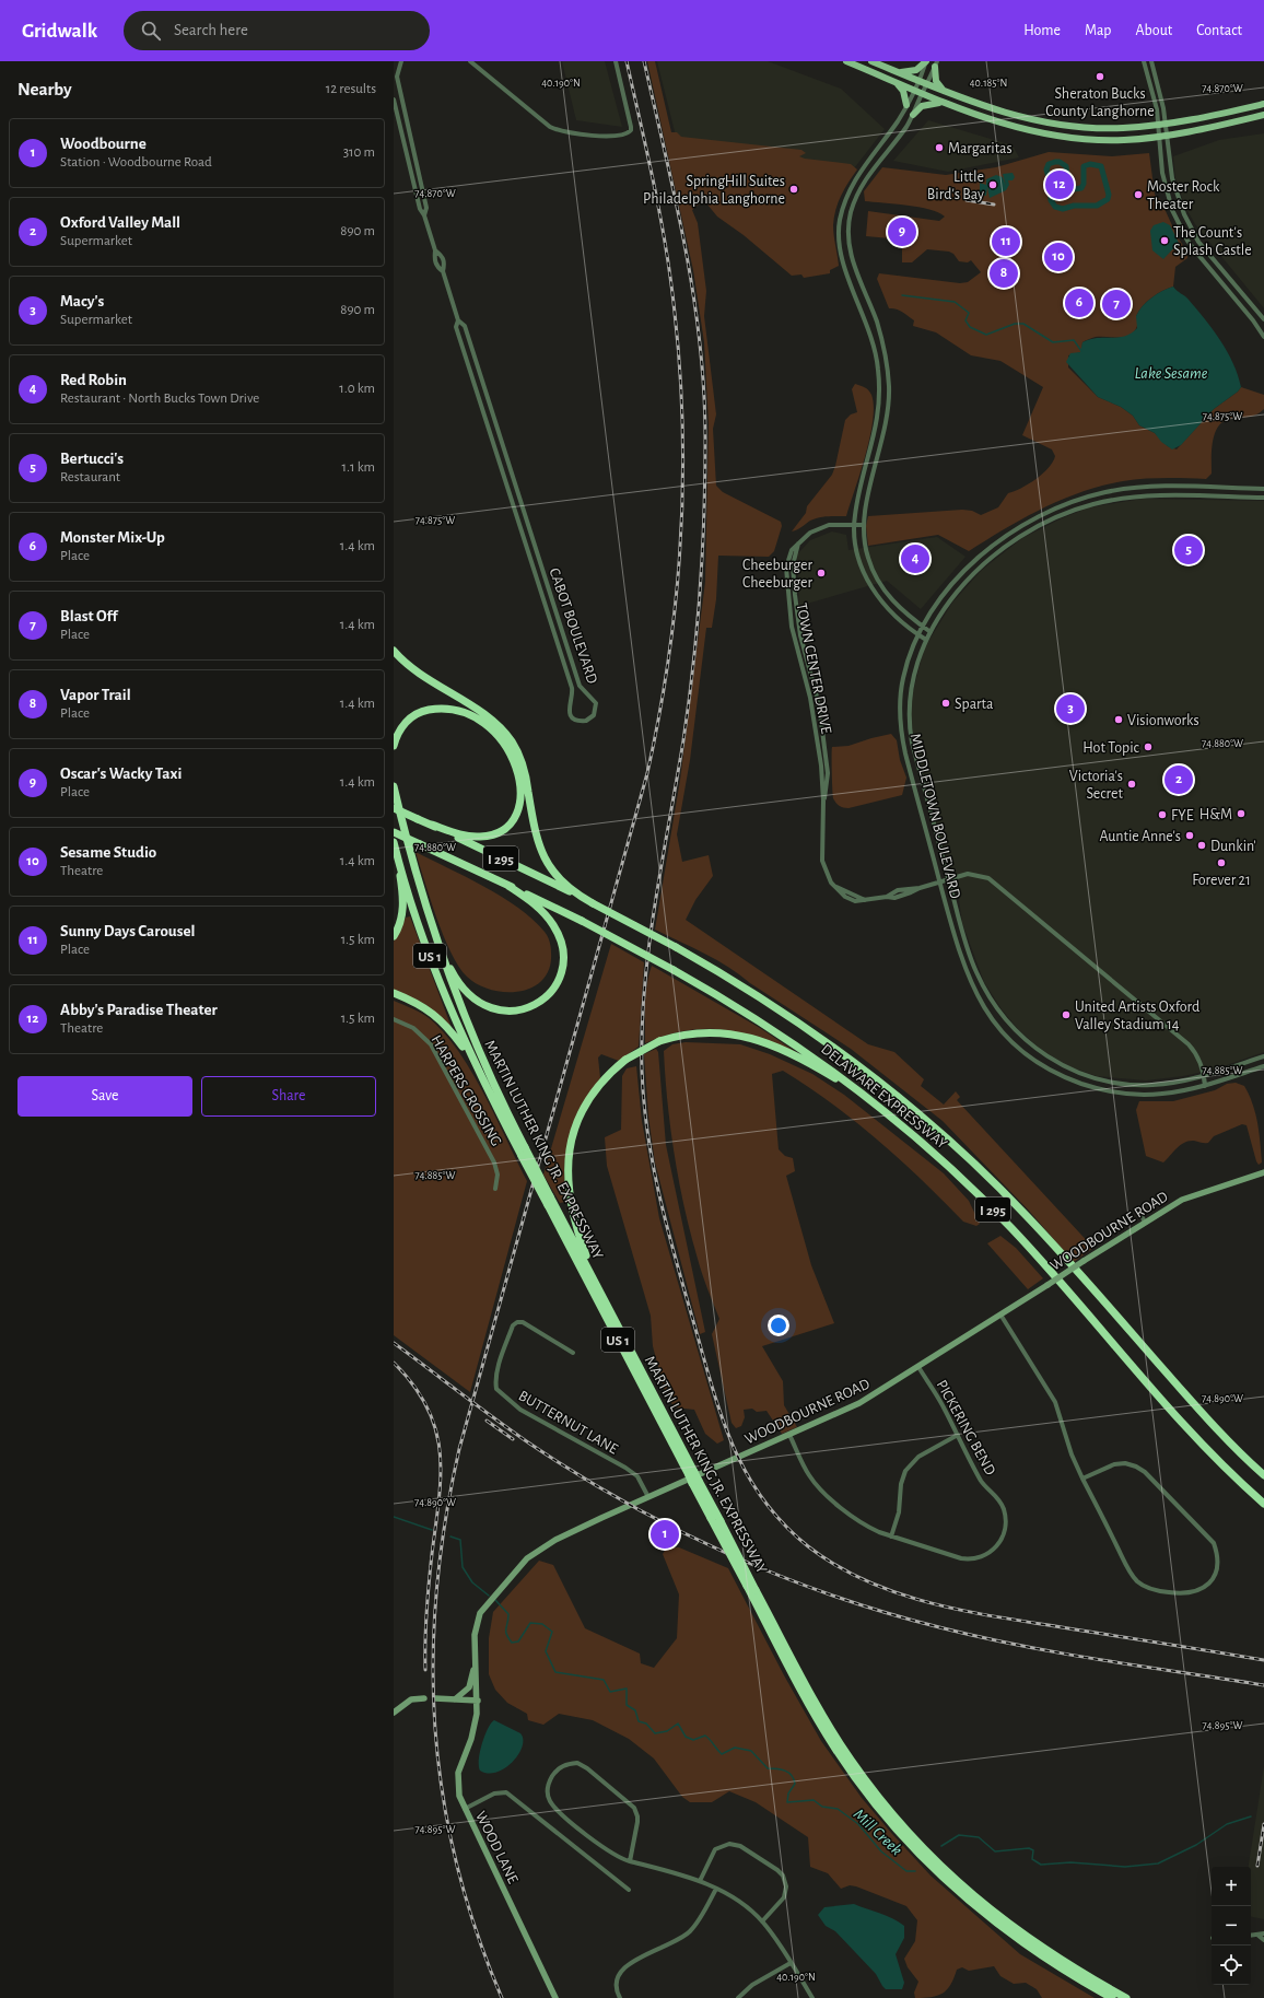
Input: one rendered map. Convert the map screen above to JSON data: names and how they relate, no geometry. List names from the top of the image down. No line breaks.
{"streets":{"highway":["I 295","US 1","DELAWARE EXPRESSWAY","MARTIN LUTHER KING JR. EXPRESSWAY"],"main road":["WOODBOURNE ROAD","WOOD LANE"],"street":["CABOT BOULEVARD","TOWN CENTER DRIVE","MIDDLETOWN BOULEVARD","HARPERS CROSSING","BUTTERNUT LANE","PICKERING BEND"]},"crossings":[["TOWN CENTER DRIVE","MIDDLETOWN BOULEVARD"],["I 295","DELAWARE EXPRESSWAY"],["WOODBOURNE ROAD","BUTTERNUT LANE"],["WOODBOURNE ROAD","PICKERING BEND"],["WOODBOURNE ROAD","WOOD LANE"]],"water":["Lake Sesame","Mill Creek"],"places":["Sheraton Bucks County Langhorne","Margaritas","Little Bird's Bay","SpringHill Suites Philadelphia Langhorne","Moster Rock Theater","The Count's Splash Castle","Cheeburger Cheeburger","Sparta","Visionworks","Hot Topic","Victoria's Secret","H&M","FYE","Auntie Anne's","Dunkin'","Forever 21","United Artists Oxford Valley Stadium 14"],"page":{"header":"Gridwalk","search":"Search here","nav":["Home","Map","About","Contact"],"heading":["Nearby","12 results"],"list":[{"mark":"1","name":"Woodbourne","note":"Station · Woodbourne Road","value":"310 m"},{"mark":"2","name":"Oxford Valley Mall","note":"Supermarket","value":"890 m"},{"mark":"3","name":"Macy's","note":"Supermarket","value":"890 m"},{"mark":"4","name":"Red Robin","note":"Restaurant · North Bucks Town Drive","value":"1.0 km"},{"mark":"5","name":"Bertucci's","note":"Restaurant","value":"1.1 km"},{"mark":"6","name":"Monster Mix-Up","note":"Place","value":"1.4 km"},{"mark":"7","name":"Blast Off","note":"Place","value":"1.4 km"},{"mark":"8","name":"Vapor Trail","note":"Place","value":"1.4 km"},{"mark":"9","name":"Oscar's Wacky Taxi","note":"Place","value":"1.4 km"},{"mark":"10","name":"Sesame Studio","note":"Theatre","value":"1.4 km"},{"mark":"11","name":"Sunny Days Carousel","note":"Place","value":"1.5 km"},{"mark":"12","name":"Abby's Paradise Theater","note":"Theatre","value":"1.5 km"}],"pins":["12","9","11","10","8","6","7","5","4","3","2","1"],"buttons":["Save","Share"],"map_buttons":["+","−"]},"coordinates":["40.190°N","40.185°N","74.870°W","74.875°W","74.880°W","74.885°W","74.890°W","74.895°W"]}
